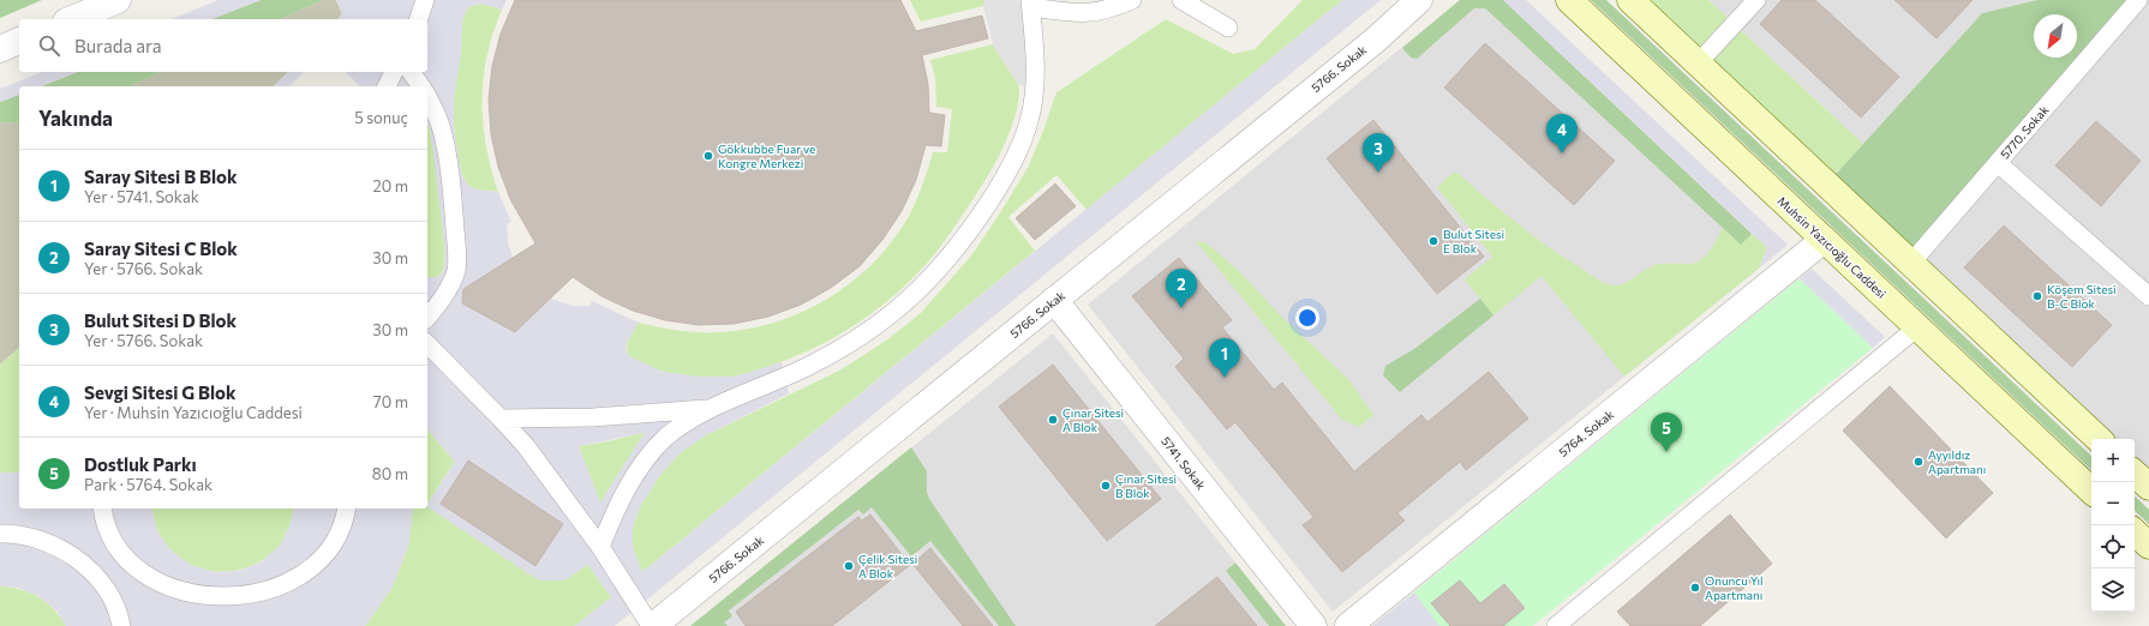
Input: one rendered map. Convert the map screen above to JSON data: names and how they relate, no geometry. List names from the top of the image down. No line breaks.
{"streets":{"main road":["Muhsin Yazıcıoğlu Caddesi"],"street":["5766. Sokak","5764. Sokak","5741. Sokak"],"lane":["5770. Sokak"]},"crossings":[["5766. Sokak","5741. Sokak"],["Muhsin Yazıcıoğlu Caddesi","5764. Sokak"]],"places":["Gökkubbe Fuar ve Kongre Merkezi","Bulut Sitesi E Blok","Köşem Sitesi B-C Blok","Çınar Sitesi A Blok","Ayyıldız Apartmanı","Çınar Sitesi B Blok","Çelik Sitesi A Blok","Onuncu Yıl Apartmanı"],"north":"bottom left","page":{"search":"Burada ara","heading":["Yakında","5 sonuç"],"pins":["4","3","2","1","5"],"list":[{"mark":"1","name":"Saray Sitesi B Blok","note":"Yer · 5741. Sokak","value":"20 m"},{"mark":"2","name":"Saray Sitesi C Blok","note":"Yer · 5766. Sokak","value":"30 m"},{"mark":"3","name":"Bulut Sitesi D Blok","note":"Yer · 5766. Sokak","value":"30 m"},{"mark":"4","name":"Sevgi Sitesi G Blok","note":"Yer · Muhsin Yazıcıoğlu Caddesi","value":"70 m"},{"mark":"5","name":"Dostluk Parkı","note":"Park · 5764. Sokak","value":"80 m"}],"map_buttons":["+","−"]}}
